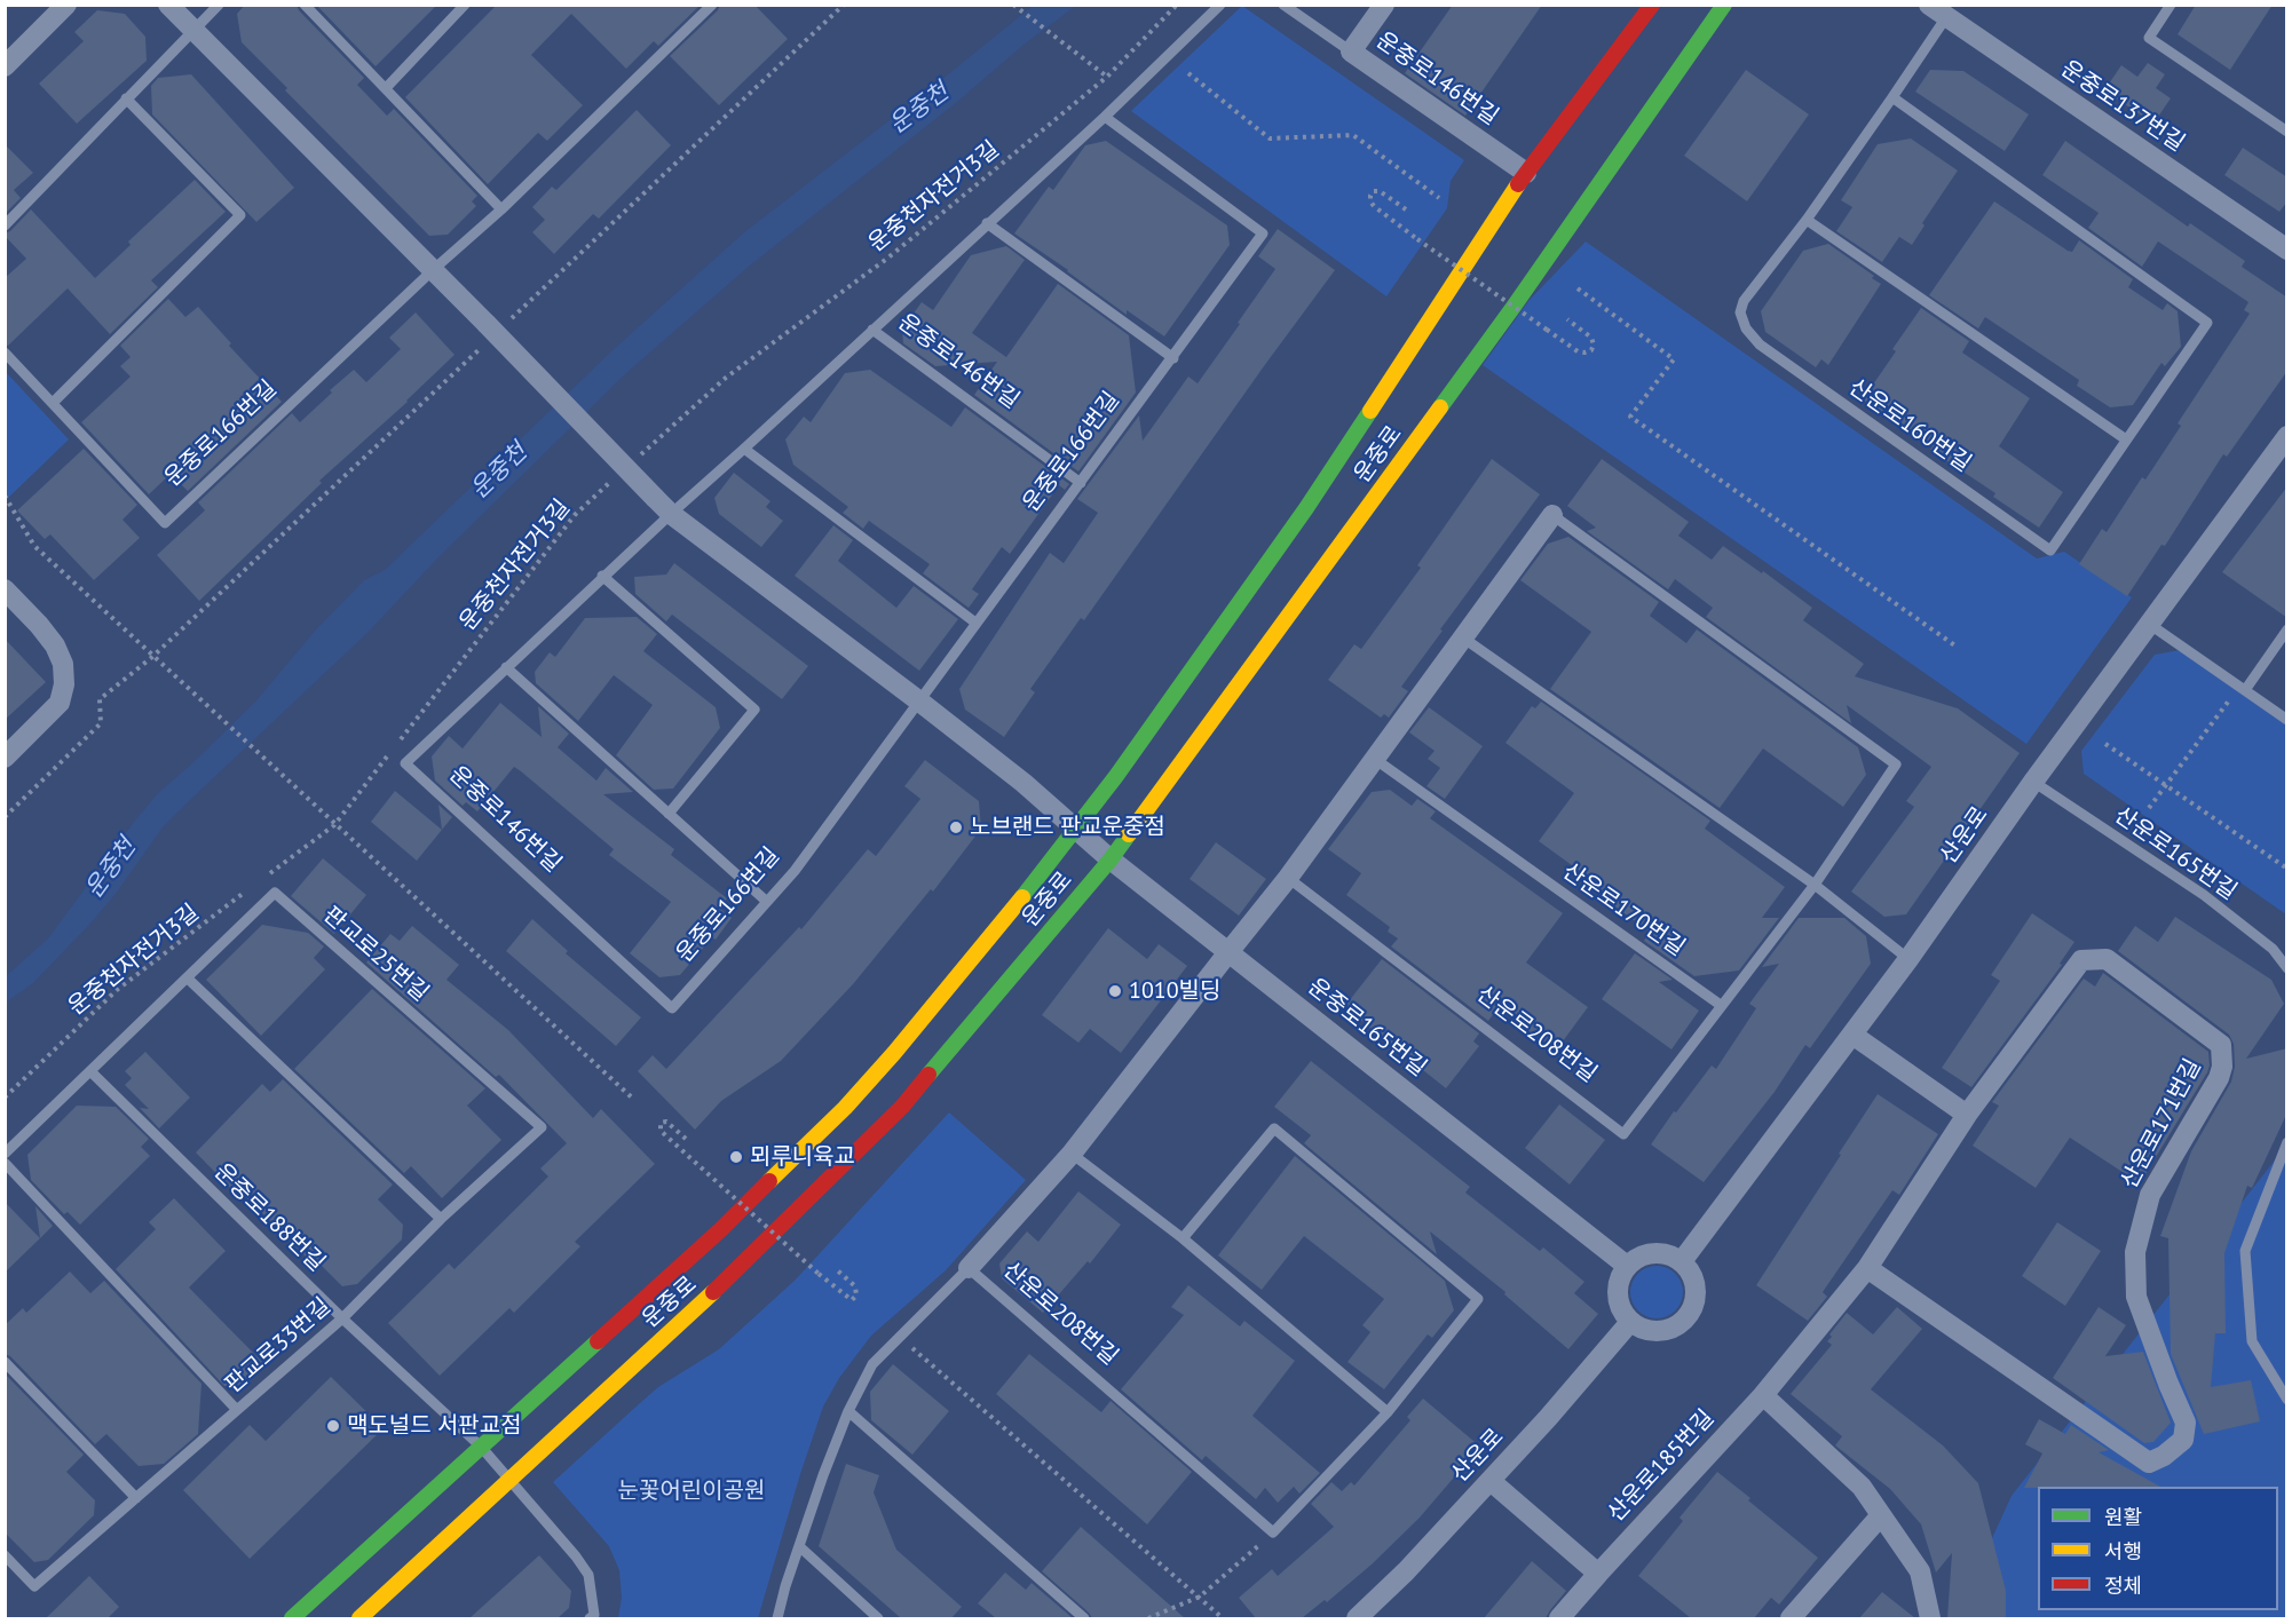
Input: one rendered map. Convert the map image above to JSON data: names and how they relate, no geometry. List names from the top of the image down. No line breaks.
{"streets":{"main road":["운중로"],"street":["운중로146번길","운중로137번길","산운로","운중로165번길","산운로208번길","산운로171번길","산운로185번길"],"lane":["산운로160번길","운중로166번길","산운로165번길","산운로170번길","판교로25번길","운중로188번길","판교로33번길"],"path":["운중천자전거3길"]},"crossings":[["운중로146번길","운중로166번길"],["운중로146번길","운중로"],["운중로137번길","산운로160번길"],["운중로","운중로165번길"],["운중로","운중로188번길"],["산운로","산운로165번길"],["산운로","운중로165번길"],["산운로170번길","산운로208번길"],["판교로25번길","운중로188번길"],["판교로25번길","판교로33번길"],["운중로165번길","산운로208번길"],["산운로171번길","산운로185번길"],["운중로188번길","판교로33번길"]],"water":["운중천"],"parks":["눈꽃어린이공원"],"places":["노브랜드 판교운중점","1010빌딩","뫼루니육교","맥도널드 서판교점"],"legend":["원활","서행","정체"]}
